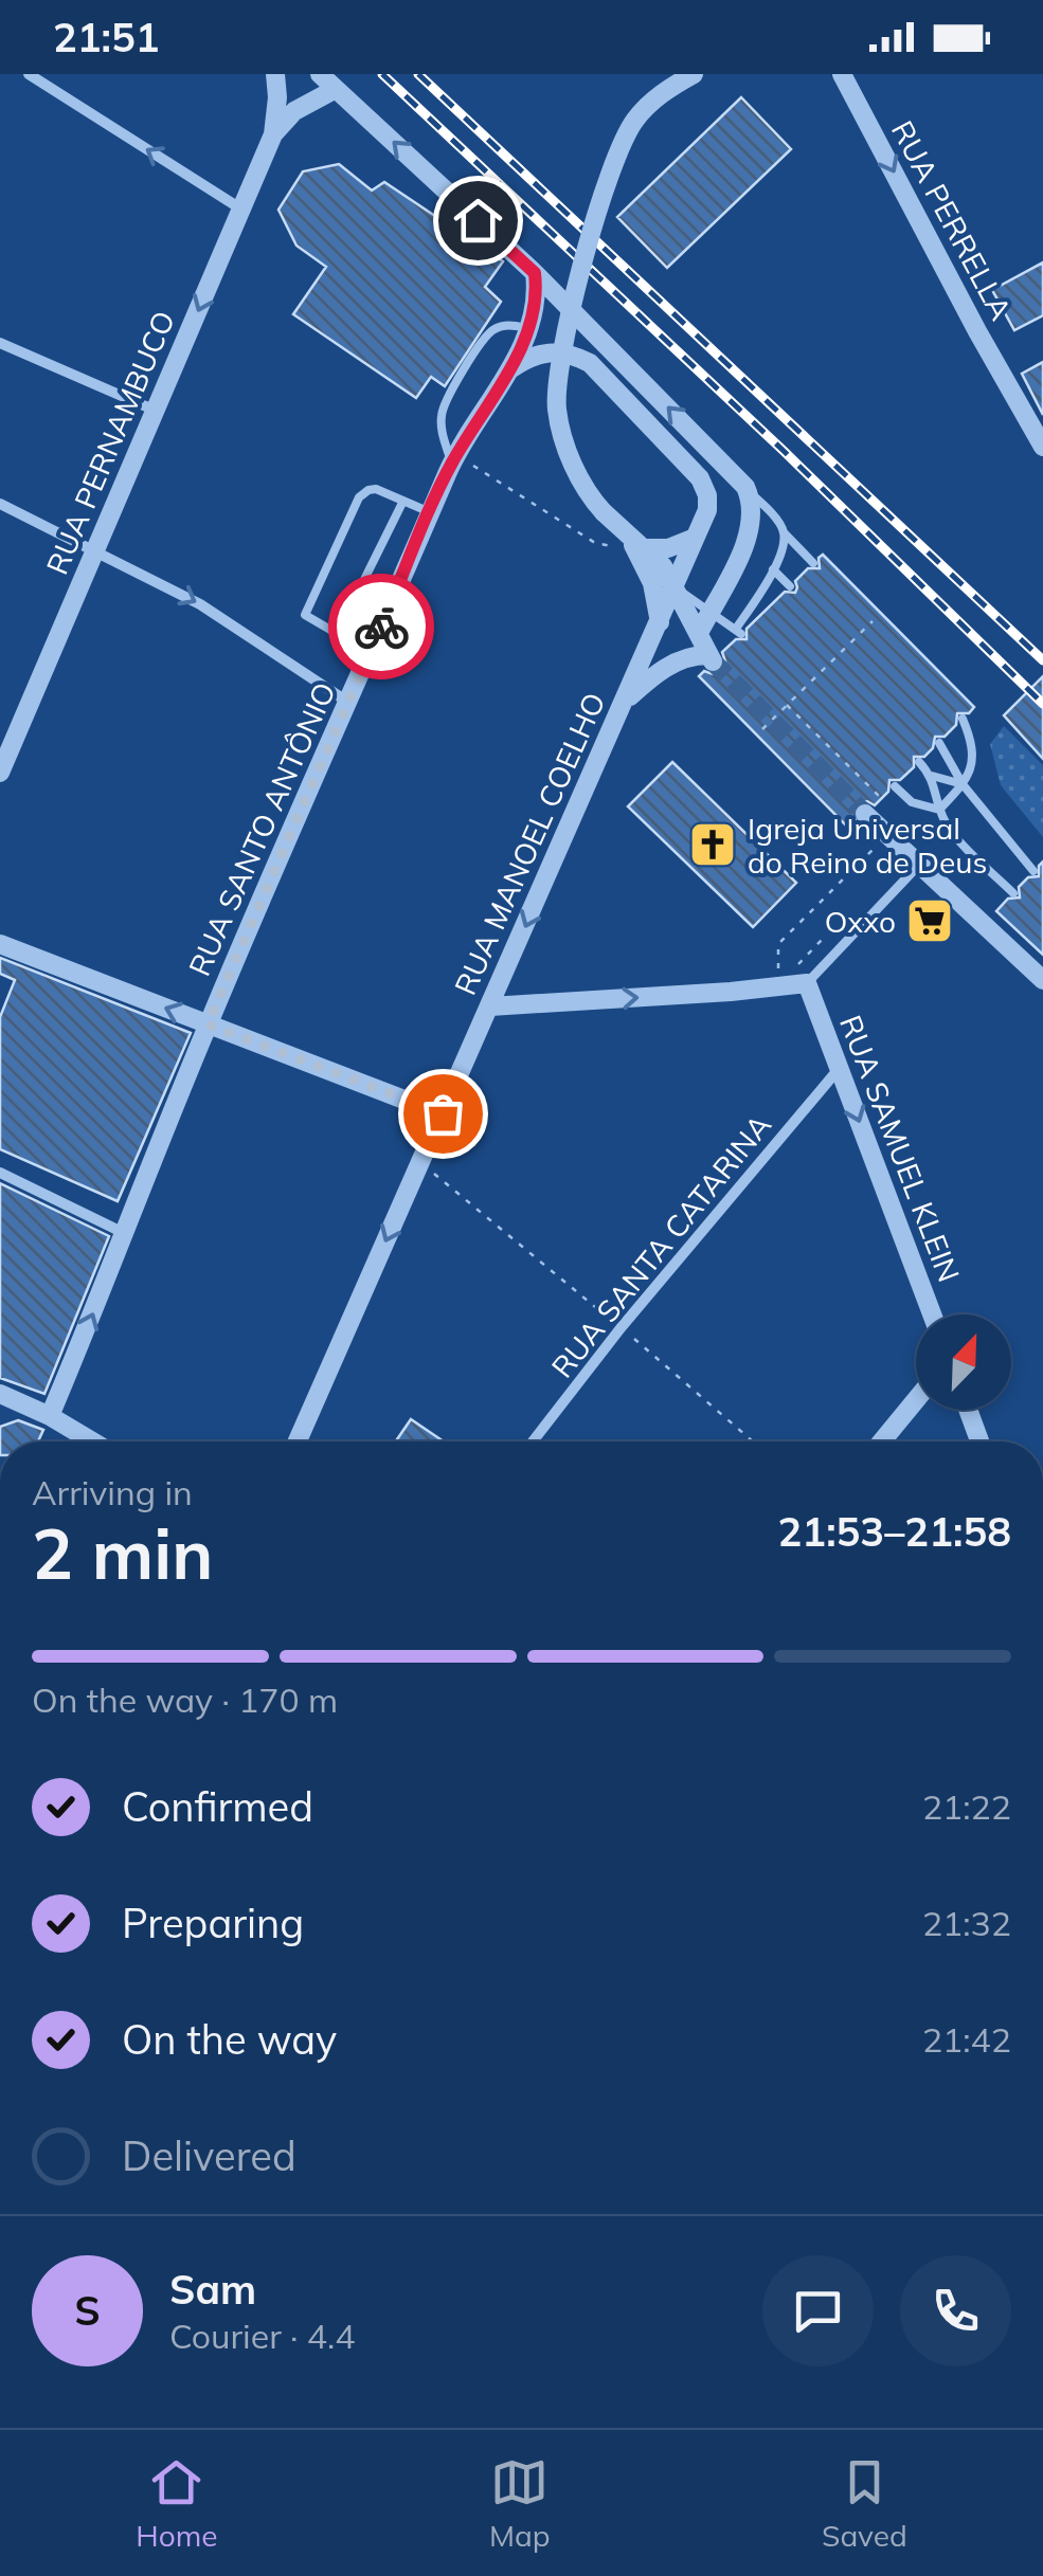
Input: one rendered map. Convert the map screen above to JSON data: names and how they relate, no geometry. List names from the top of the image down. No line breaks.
{"streets":{"street":["RUA PERRELLA","RUA PERNAMBUCO","RUA SANTO ANTÔNIO","RUA MANOEL COELHO","RUA SAMUEL KLEIN","RUA SANTA CATARINA"]},"crossings":[["RUA SANTO ANTÔNIO","RUA MANOEL COELHO"],["RUA SAMUEL KLEIN","RUA SANTA CATARINA"]],"one_way":["RUA PERRELLA","RUA MANOEL COELHO","RUA SAMUEL KLEIN"],"places":{"church":["Igreja Universal do Reino de Deus"],"supermarket":["Oxxo"]},"north":"top right","page":{"status":"21:51","heading":["2 min","Arriving in","21:53–21:58"],"panel":["Sam","Courier · 4.4"],"bar":"On the way · 170 m","list":[["Confirmed","21:22"],["Preparing","21:32"],["On the way","21:42"],"Delivered"],"round":"S","tabs":["Home","Map","Saved"]}}
